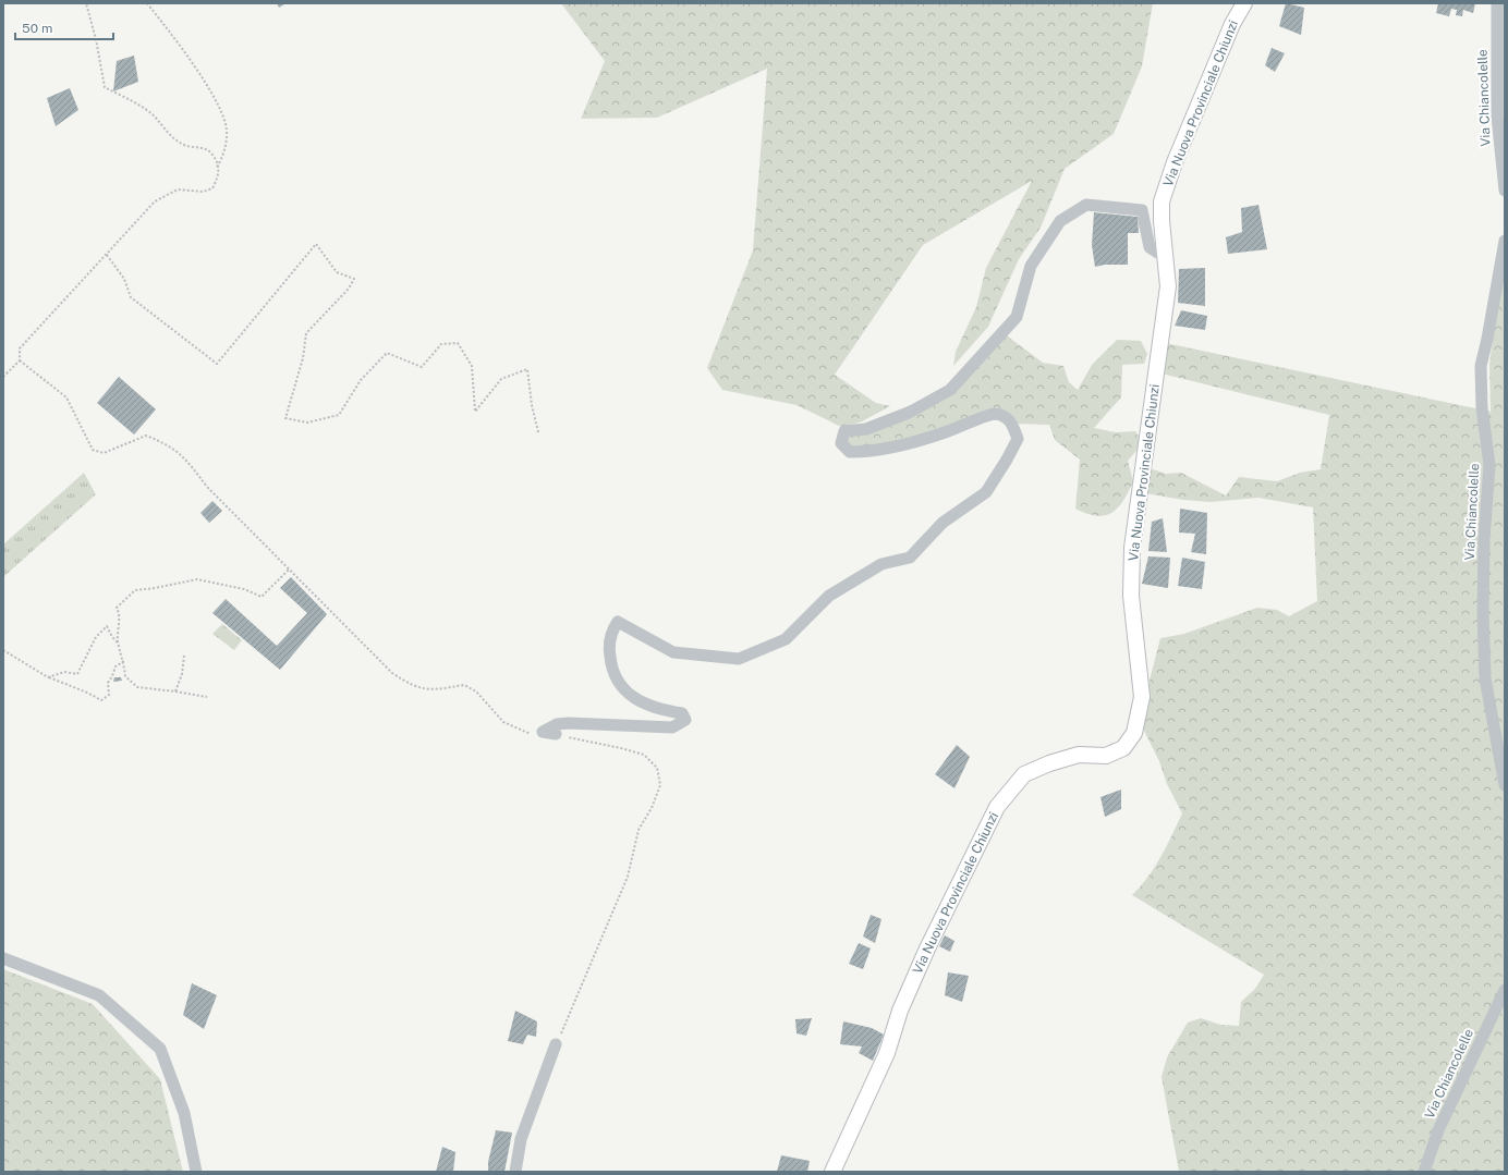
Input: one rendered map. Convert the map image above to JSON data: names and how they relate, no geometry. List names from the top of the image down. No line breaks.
{"streets":{"main road":["Via Nuova Provinciale Chiunzi"],"street":["Via Chiancolelle"]},"scale_bar":"50 m"}
